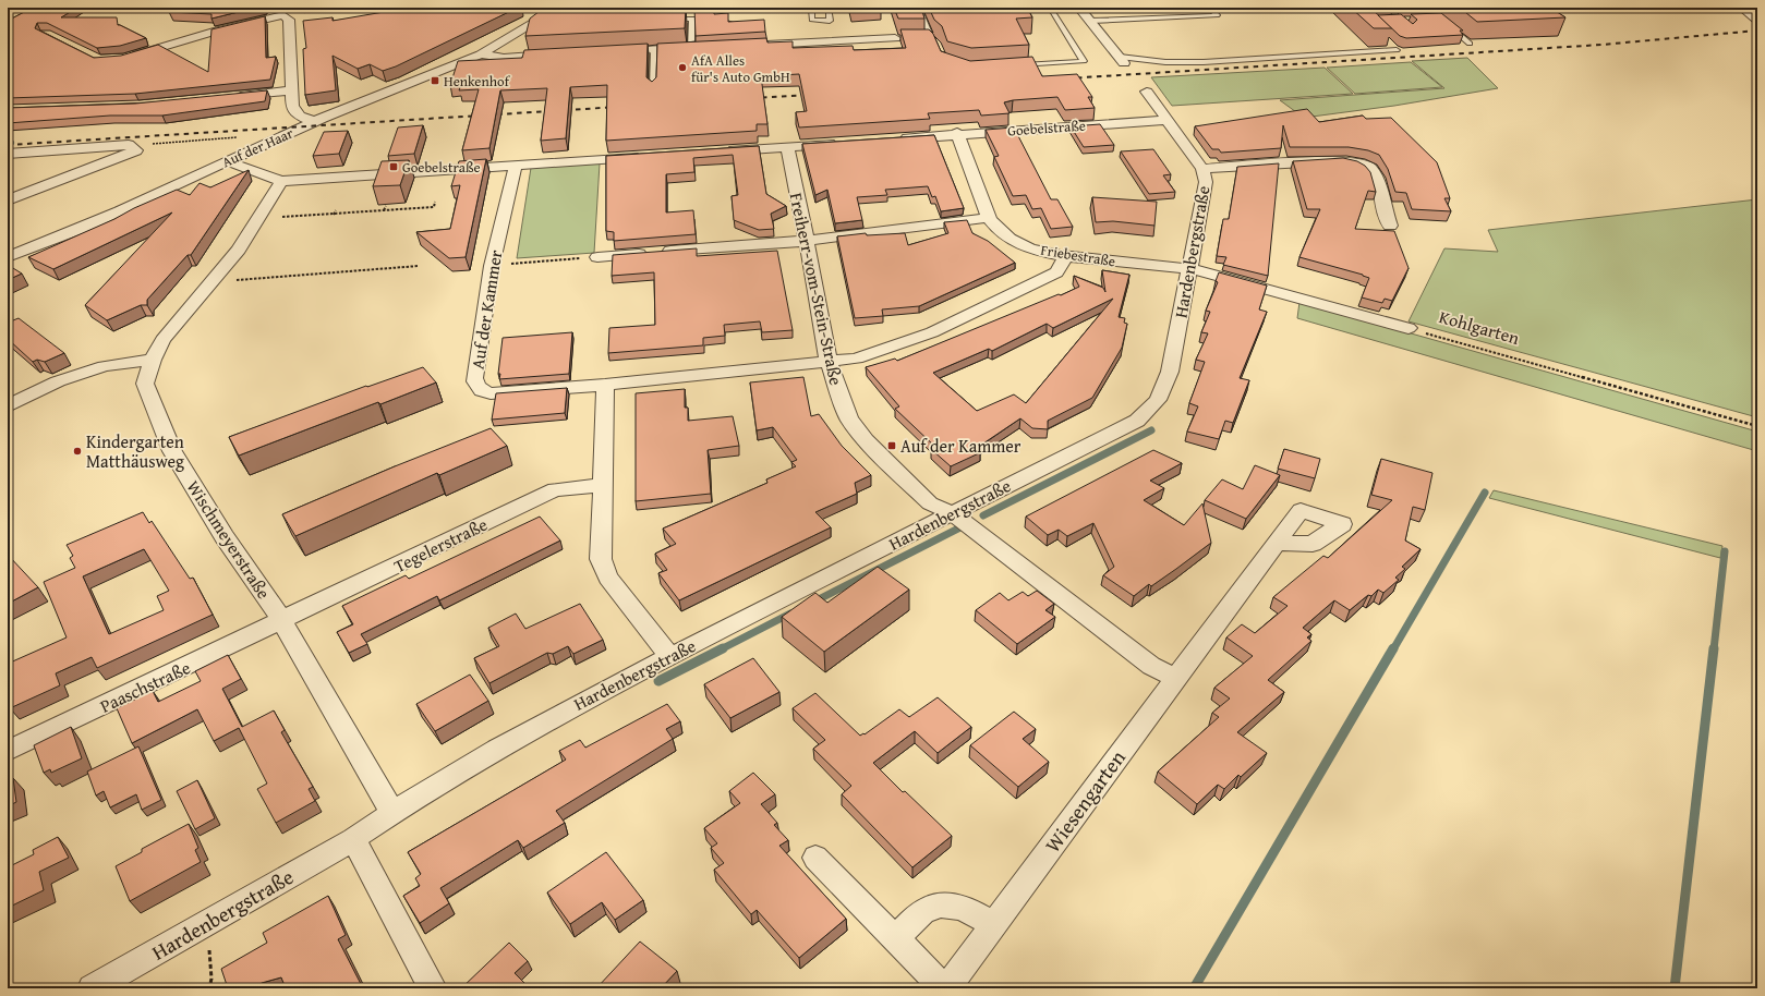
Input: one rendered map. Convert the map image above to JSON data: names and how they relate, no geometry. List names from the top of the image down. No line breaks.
{"streets":{"street":["Goebelstraße","Auf der Haar","Hardenbergstraße","Friebestraße","Freiherr-vom-Stein-Straße","Auf der Kammer","Wischmeyerstraße","Tegelerstraße","Paaschstraße","Wiesengarten"],"path":["Kohlgarten"]},"crossings":[["Goebelstraße","Hardenbergstraße"],["Goebelstraße","Friebestraße"],["Hardenbergstraße","Friebestraße"],["Hardenbergstraße","Freiherr-vom-Stein-Straße"],["Hardenbergstraße","Wischmeyerstraße"],["Friebestraße","Auf der Kammer"],["Freiherr-vom-Stein-Straße","Auf der Kammer"],["Wischmeyerstraße","Tegelerstraße"],["Wischmeyerstraße","Paaschstraße"],["Tegelerstraße","Paaschstraße"]],"places":{"other":["AfA Alles für's Auto GmbH","Kindergarten Matthäusweg"],"transit":["Henkenhof","Goebelstraße","Auf der Kammer"]}}
